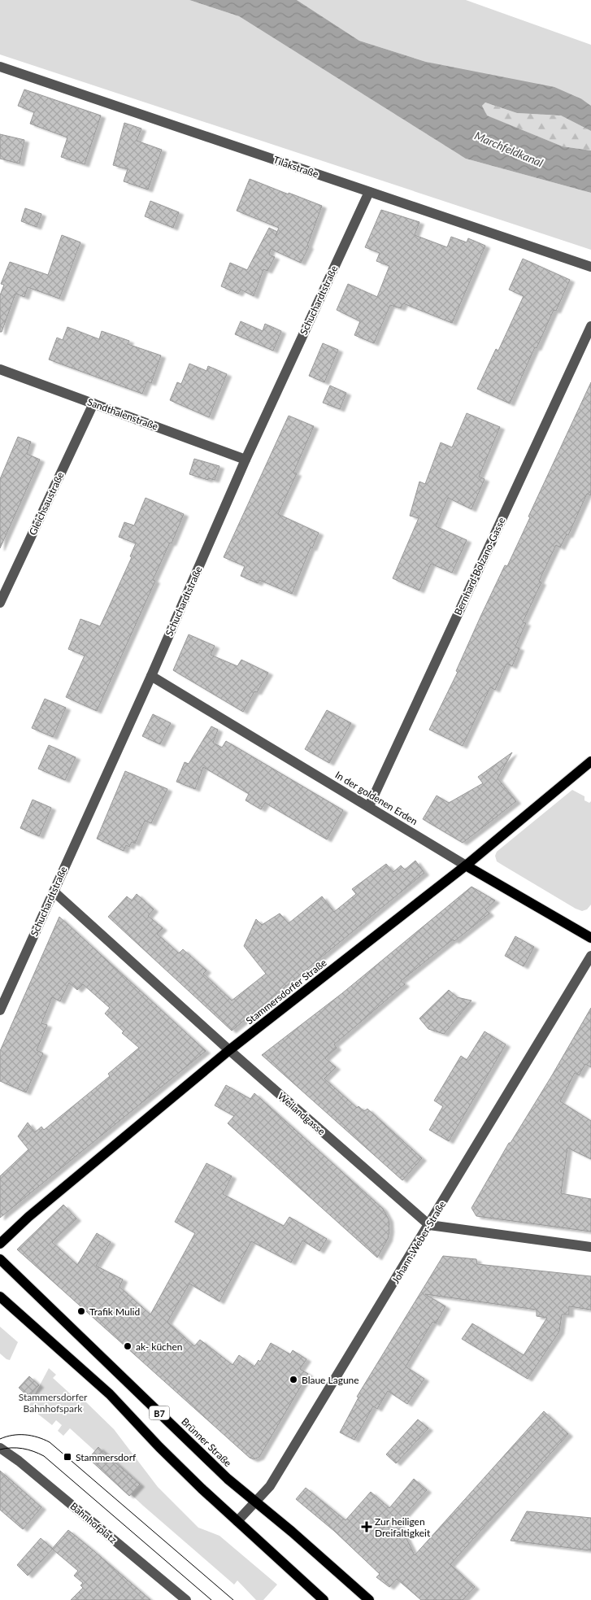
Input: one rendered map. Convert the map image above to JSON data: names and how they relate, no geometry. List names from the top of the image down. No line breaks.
{"streets":{"main road":["In der goldenen Erden","Stammersdorfer Straße","B7","Brünner Straße"],"street":["Tilakstraße","Schuchardtstraße","Sandthalenstraße","Gleichsaustraße","Bernhard-Bolzano-Gasse","Weilandgasse","Johann-Weber-Straße","Bahnhofplatz"]},"crossings":[["Tilakstraße","Schuchardtstraße"],["Schuchardtstraße","Sandthalenstraße"],["Schuchardtstraße","In der goldenen Erden"],["Schuchardtstraße","Weilandgasse"],["Sandthalenstraße","Gleichsaustraße"],["Bernhard-Bolzano-Gasse","In der goldenen Erden"],["In der goldenen Erden","Stammersdorfer Straße"],["Stammersdorfer Straße","Weilandgasse"],["Weilandgasse","Johann-Weber-Straße"],["Johann-Weber-Straße","B7"],["Johann-Weber-Straße","Brünner Straße"]],"water":["Marchfeldkanal"],"parks":["Stammersdorfer Bahnhofspark"],"places":{"other":["Trafik Mulid","ak- küchen","Blaue Lagune"],"transit":["Stammersdorf"],"health":["Zur heiligen Dreifaltigkeit"]}}
